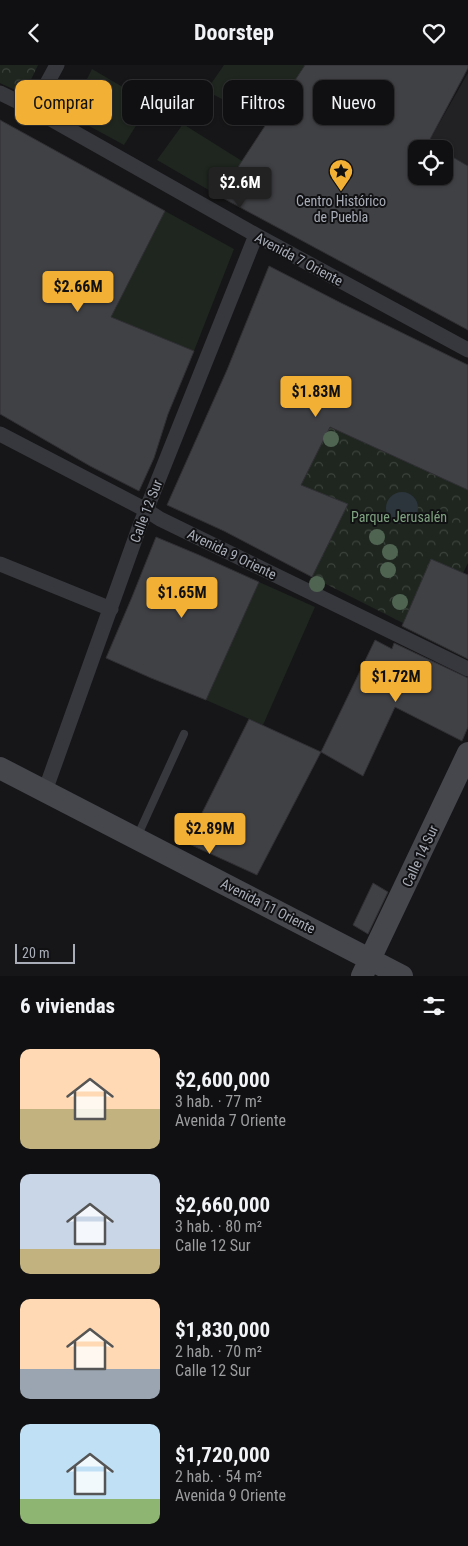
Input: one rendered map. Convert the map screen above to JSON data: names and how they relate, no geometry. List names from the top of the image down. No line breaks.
{"streets":{"street":["Avenida 7 Oriente","Calle 12 Sur","Avenida 9 Oriente","Calle 14 Sur","Avenida 11 Oriente"]},"crossings":[["Avenida 7 Oriente","Calle 12 Sur"],["Calle 12 Sur","Avenida 9 Oriente"],["Calle 12 Sur","Avenida 11 Oriente"],["Calle 14 Sur","Avenida 11 Oriente"]],"parks":["Parque Jerusalén"],"places":{"place":["Centro Histórico de Puebla"]},"scale_bar":"20 m","page":{"header":"Doorstep","chip":["Comprar","Alquilar","Filtros","Nuevo"],"price":["$2.6M","$2.66M","$1.83M","$1.65M","$1.72M","$2.89M"],"scale":"20 m","heading":"6 viviendas","list":[{"name":"$2,600,000","note":"3 hab. · 77 m² · Avenida 7 Oriente"},{"name":"$2,660,000","note":"3 hab. · 80 m² · Calle 12 Sur"},{"name":"$1,830,000","note":"2 hab. · 70 m² · Calle 12 Sur"},{"name":"$1,720,000","note":"2 hab. · 54 m² · Avenida 9 Oriente"}]}}
